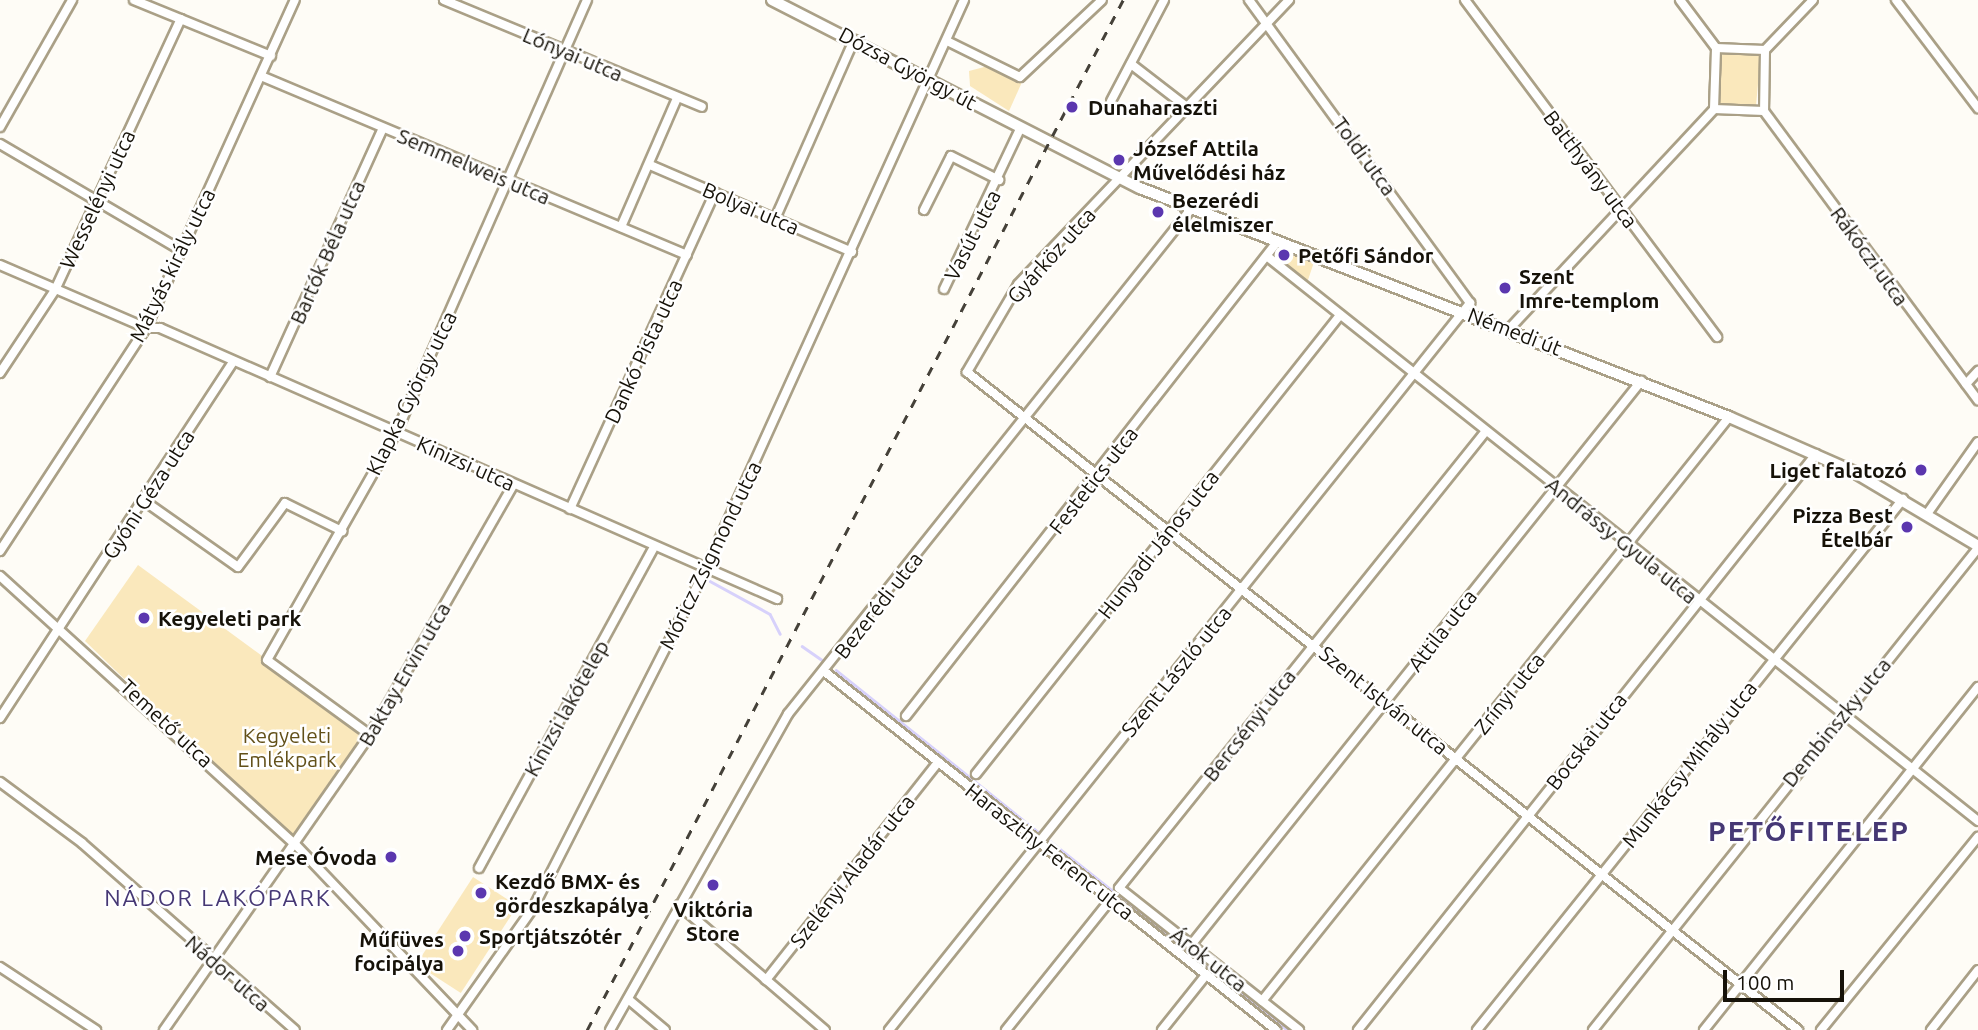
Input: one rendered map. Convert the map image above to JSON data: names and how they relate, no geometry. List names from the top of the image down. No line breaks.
{"streets":{"main road":["Dózsa György út","Némedi út"],"street":["Lónyai utca","Toldi utca","Semmelweis utca","Batthyány utca","Wesselényi utca","Bolyai utca","Vasút utca","Bartók Béla utca","Gyárköz utca","Rákóczi utca","Mátyás király utca","Dankó Pista utca","Klapka György utca","Kinizsi utca","Festetics utca","Gyóni Géza utca","Andrássy Gyula utca","Hunyadi János utca","Móricz Zsigmond utca","Bezerédi utca","Attila utca","Szent László utca","Baktay Ervin utca","Zrínyi utca","Szent István utca","Kinizsi lakótelep","Dembinszky utca","Temető utca","Bercsényi utca","Bocskai utca","Munkácsy Mihály utca","Haraszthy Ferenc utca","Szelényi Aladár utca","Árok utca","Nádor utca"]},"crossings":[["Lónyai utca","Klapka György utca"],["Dózsa György út","Vasút utca"],["Dózsa György út","Némedi út"],["Dózsa György út","Móricz Zsigmond utca"],["Toldi utca","Gyárköz utca"],["Toldi utca","Némedi út"],["Toldi utca","Szent László utca"],["Semmelweis utca","Bartók Béla utca"],["Semmelweis utca","Mátyás király utca"],["Semmelweis utca","Dankó Pista utca"],["Semmelweis utca","Klapka György utca"],["Wesselényi utca","Kinizsi utca"],["Bolyai utca","Dankó Pista utca"],["Bolyai utca","Móricz Zsigmond utca"],["Bartók Béla utca","Kinizsi utca"],["Gyárköz utca","Némedi út"],["Gyárköz utca","Szent István utca"],["Mátyás király utca","Kinizsi utca"],["Némedi út","Festetics utca"],["Némedi út","Bezerédi utca"],["Némedi út","Attila utca"],["Némedi út","Szent László utca"],["Némedi út","Zrínyi utca"],["Némedi út","Dembinszky utca"],["Némedi út","Bocskai utca"],["Némedi út","Munkácsy Mihály utca"],["Dankó Pista utca","Kinizsi utca"],["Klapka György utca","Kinizsi utca"],["Klapka György utca","Baktay Ervin utca"],["Kinizsi utca","Gyóni Géza utca"],["Kinizsi utca","Móricz Zsigmond utca"],["Kinizsi utca","Baktay Ervin utca"],["Kinizsi utca","Kinizsi lakótelep"],["Festetics utca","Andrássy Gyula utca"],["Festetics utca","Szent István utca"],["Gyóni Géza utca","Temető utca"],["Andrássy Gyula utca","Hunyadi János utca"],["Andrássy Gyula utca","Attila utca"],["Andrássy Gyula utca","Szent László utca"],["Andrássy Gyula utca","Zrínyi utca"],["Andrássy Gyula utca","Dembinszky utca"],["Andrássy Gyula utca","Bercsényi utca"],["Andrássy Gyula utca","Bocskai utca"],["Andrássy Gyula utca","Munkácsy Mihály utca"],["Hunyadi János utca","Szent István utca"],["Móricz Zsigmond utca","Temető utca"],["Bezerédi utca","Szent István utca"],["Bezerédi utca","Haraszthy Ferenc utca"],["Attila utca","Szent István utca"],["Attila utca","Árok utca"],["Szent László utca","Szent István utca"],["Szent László utca","Haraszthy Ferenc utca"],["Baktay Ervin utca","Temető utca"],["Baktay Ervin utca","Nádor utca"],["Zrínyi utca","Szent István utca"],["Zrínyi utca","Árok utca"],["Szent István utca","Dembinszky utca"],["Szent István utca","Bercsényi utca"],["Szent István utca","Bocskai utca"],["Szent István utca","Munkácsy Mihály utca"],["Bercsényi utca","Árok utca"],["Haraszthy Ferenc utca","Szelényi Aladár utca"]],"districts":["PETŐFITELEP","NÁDOR LAKÓPARK"],"parks":["Kegyeleti Emlékpark"],"places":["Dunaharaszti","József Attila Művelődési ház","Bezerédi élelmiszer","Petőfi Sándor","Szent Imre-templom","Liget falatozó","Pizza Best Ételbár","Kegyeleti park","Mese Óvoda","Viktória Store","Kezdő BMX- és gördeszkapálya","Sportjátszótér","Műfüves focipálya"],"scale_bar":"100 m"}
